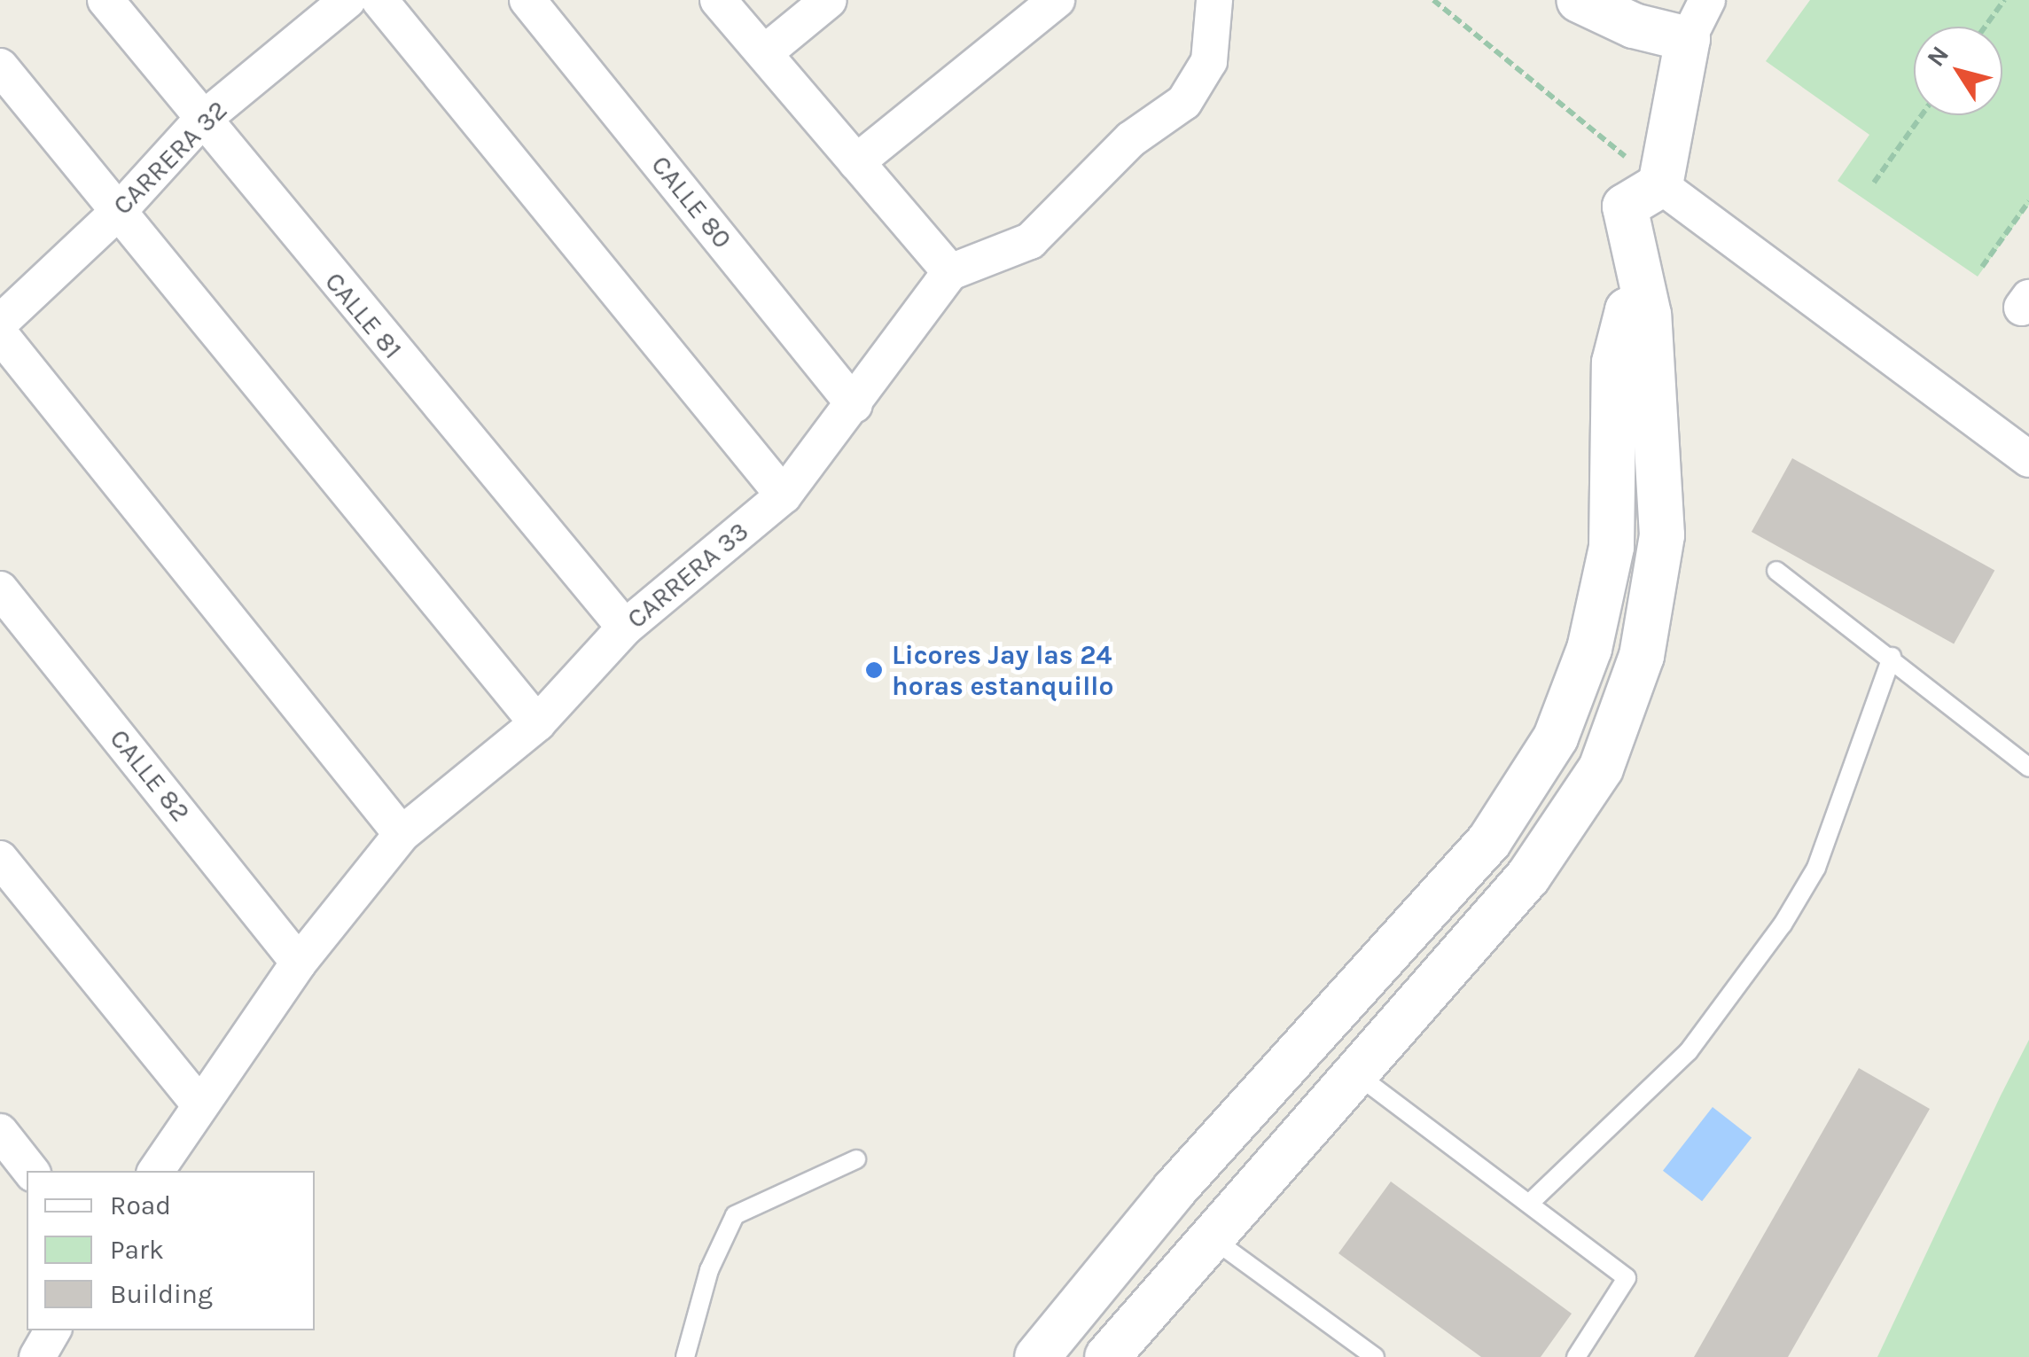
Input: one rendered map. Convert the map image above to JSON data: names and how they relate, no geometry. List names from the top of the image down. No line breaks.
{"streets":{"street":["CARRERA 32","CALLE 80","CALLE 81","CARRERA 33","CALLE 82"]},"crossings":[["CARRERA 32","CALLE 81"],["CALLE 80","CARRERA 33"],["CALLE 81","CARRERA 33"],["CARRERA 33","CALLE 82"]],"places":["Licores Jay las 24 horas estanquillo"],"legend":["Road","Park","Building"],"north":"top left"}
